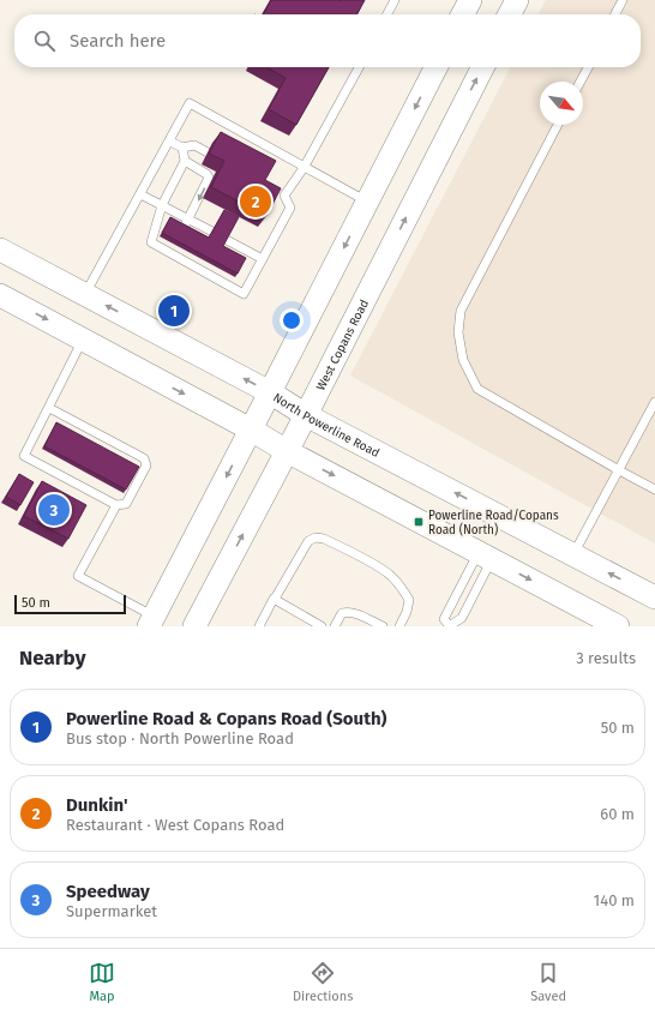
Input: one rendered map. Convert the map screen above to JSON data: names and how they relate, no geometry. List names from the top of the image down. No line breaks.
{"streets":{"main road":["West Copans Road","North Powerline Road"]},"crossings":[["West Copans Road","North Powerline Road"]],"places":{"transit":["Powerline Road/Copans Road (North)"]},"scale_bar":"50 m","north":"bottom right","page":{"search":"Search here","pins":["2","1","3"],"scale":"50 m","heading":["Nearby","3 results"],"list":[{"mark":"1","name":"Powerline Road & Copans Road (South)","note":"Bus stop · North Powerline Road","value":"50 m"},{"mark":"2","name":"Dunkin'","note":"Restaurant · West Copans Road","value":"60 m"},{"mark":"3","name":"Speedway","note":"Supermarket","value":"140 m"}],"nav":["Map","Directions","Saved"]}}
